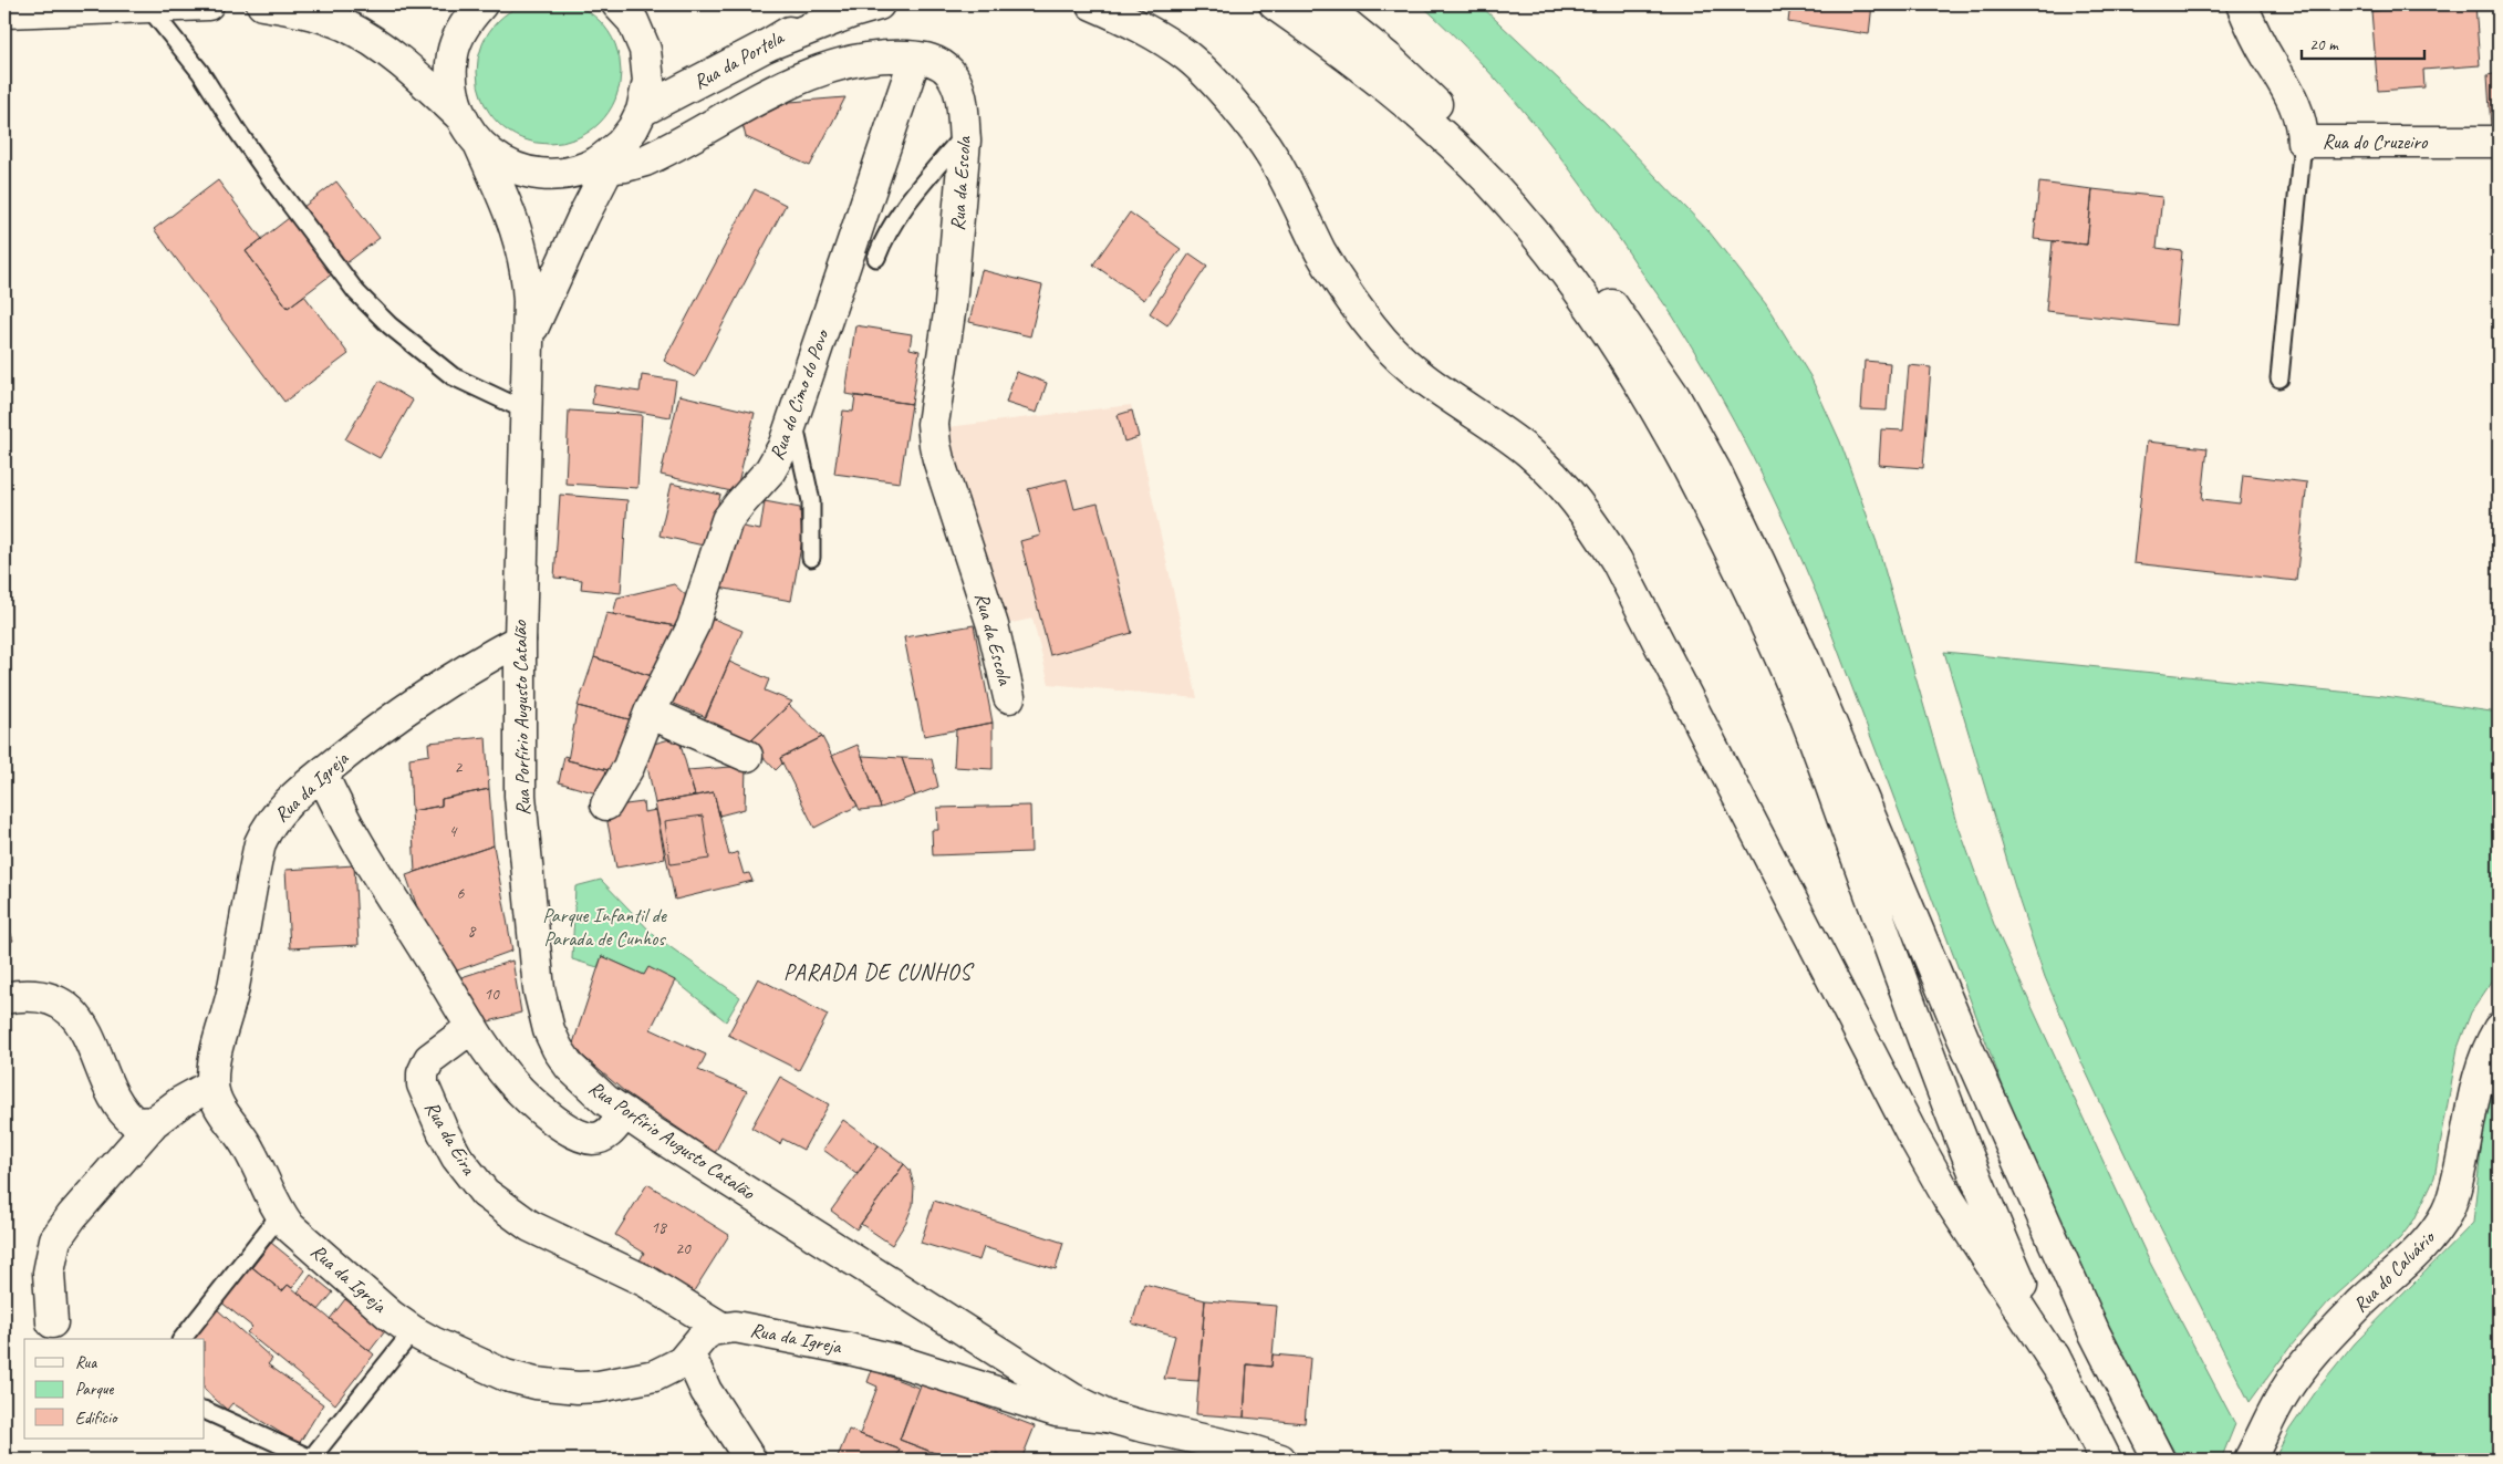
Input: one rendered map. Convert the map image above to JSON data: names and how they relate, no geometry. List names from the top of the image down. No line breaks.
{"streets":{"main road":["Rua da Portela","Rua do Cruzeiro","Rua da Escola","Rua do Cimo do Povo","Rua Porfírio Augusto Catalão","Rua da Igreja","Rua da Eira","Rua do Calvário"]},"crossings":[["Rua da Escola","Rua do Cimo do Povo"],["Rua da Escola","Rua Porfírio Augusto Catalão"],["Rua Porfírio Augusto Catalão","Rua da Igreja"],["Rua da Igreja","Rua da Eira"]],"districts":["PARADA DE CUNHOS"],"parks":["Parque Infantil de Parada de Cunhos"],"house_numbers":["2","4","6","8","10","18","20"],"legend":["Rua","Parque","Edifício"],"scale_bar":"20 m"}
